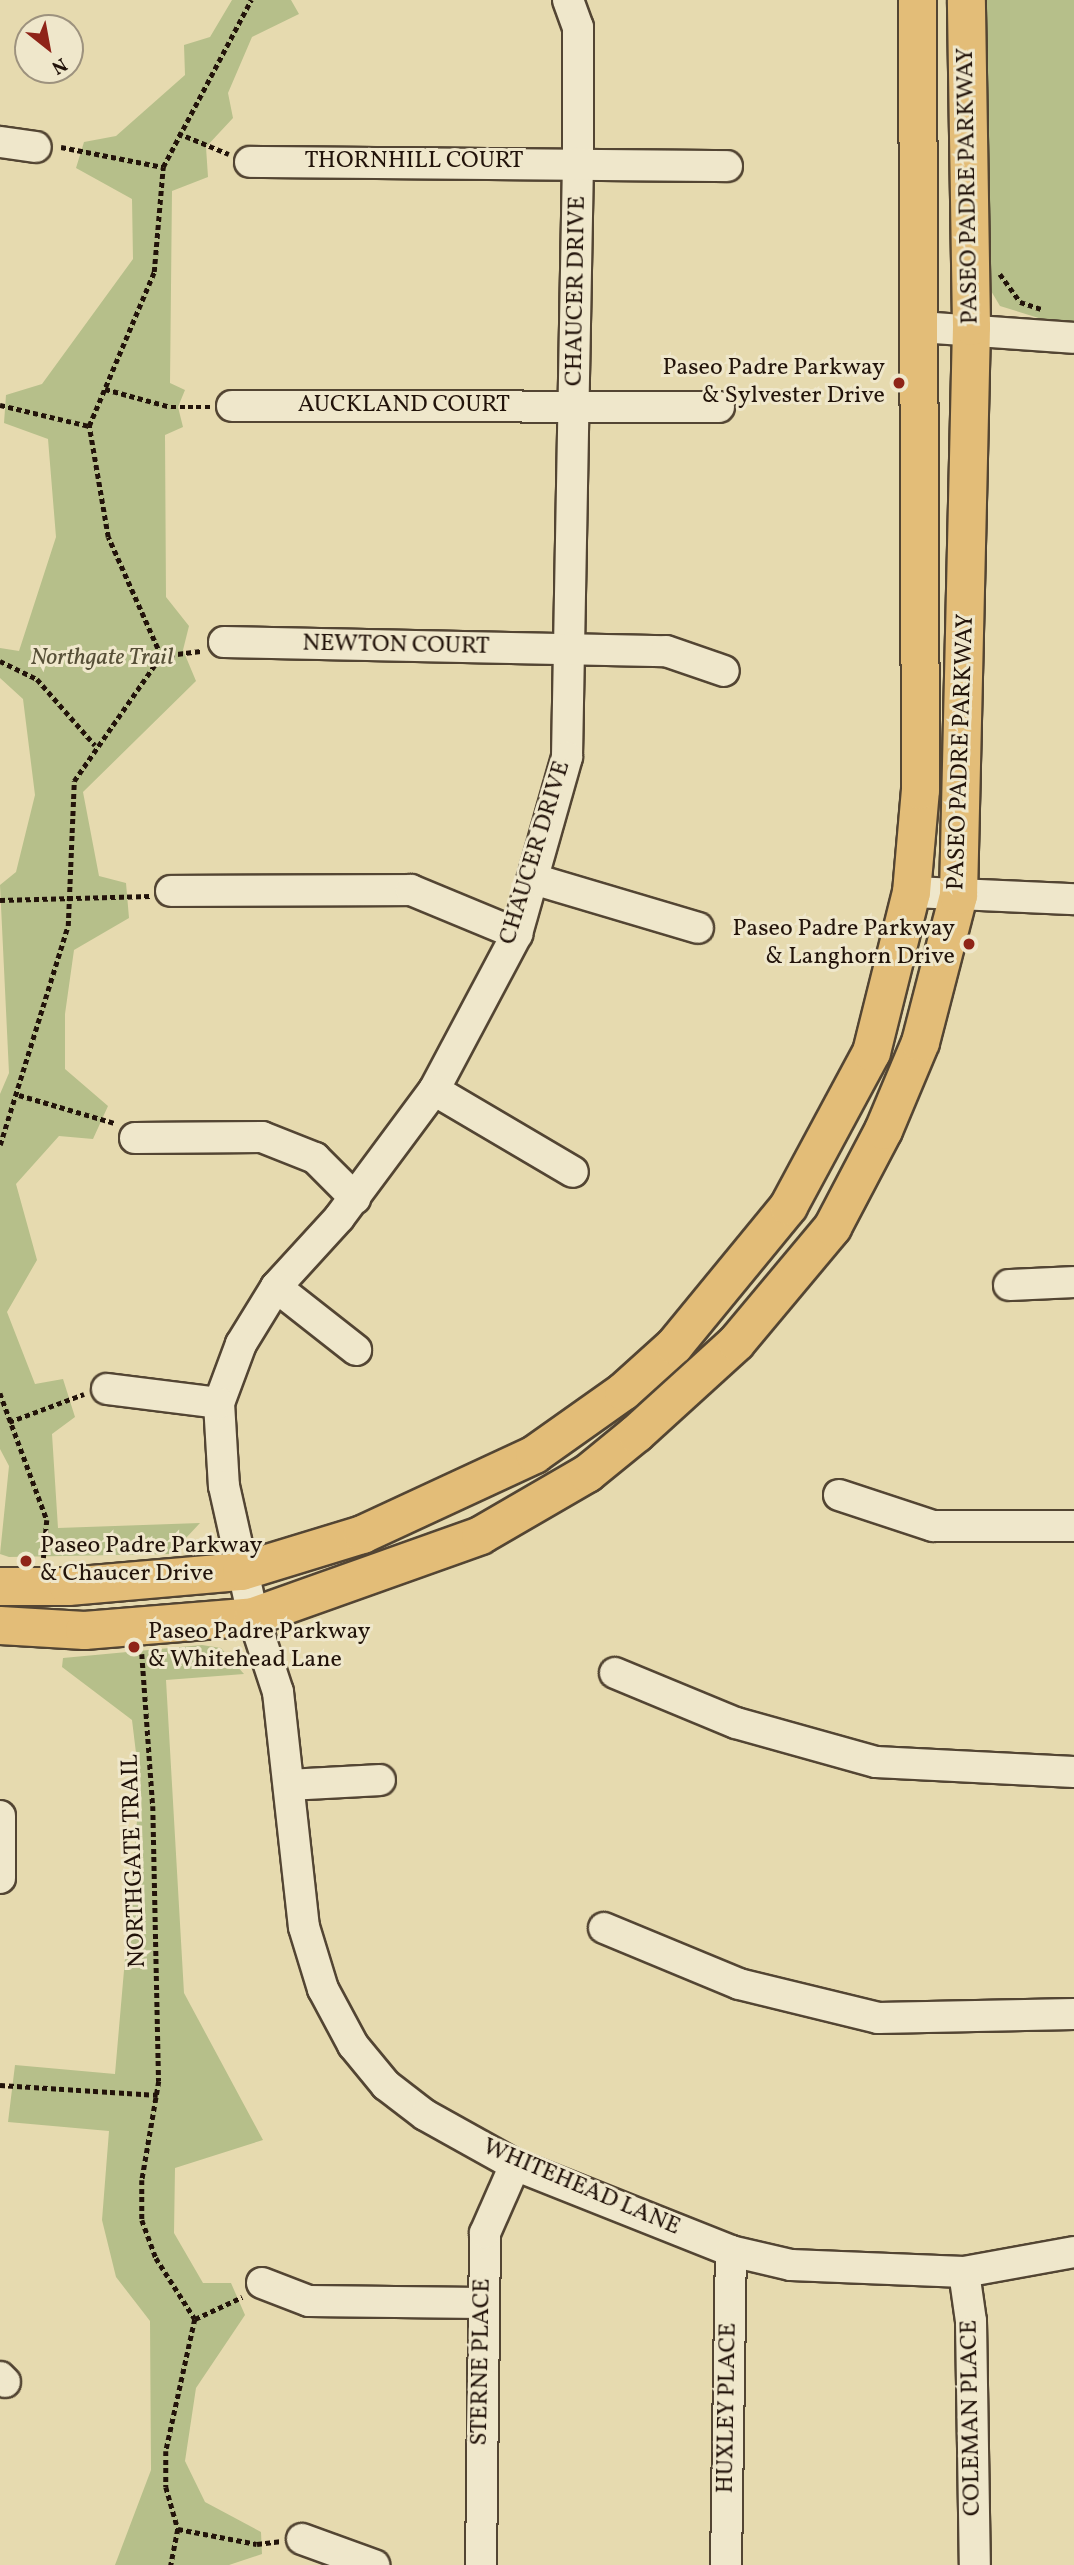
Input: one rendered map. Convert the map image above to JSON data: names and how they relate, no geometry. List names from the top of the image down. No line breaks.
{"streets":{"main road":["PASEO PADRE PARKWAY"],"street":["THORNHILL COURT","CHAUCER DRIVE","AUCKLAND COURT","NEWTON COURT","WHITEHEAD LANE","STERNE PLACE","HUXLEY PLACE","COLEMAN PLACE"],"path":["NORTHGATE TRAIL"]},"crossings":[["THORNHILL COURT","CHAUCER DRIVE"],["PASEO PADRE PARKWAY","CHAUCER DRIVE"],["PASEO PADRE PARKWAY","NORTHGATE TRAIL"],["PASEO PADRE PARKWAY","WHITEHEAD LANE"],["CHAUCER DRIVE","AUCKLAND COURT"],["CHAUCER DRIVE","NEWTON COURT"],["CHAUCER DRIVE","WHITEHEAD LANE"],["WHITEHEAD LANE","STERNE PLACE"],["WHITEHEAD LANE","HUXLEY PLACE"],["WHITEHEAD LANE","COLEMAN PLACE"]],"parks":["Northgate Trail"],"places":["Paseo Padre Parkway & Sylvester Drive","Paseo Padre Parkway & Langhorn Drive","Paseo Padre Parkway & Chaucer Drive","Paseo Padre Parkway & Whitehead Lane"],"north":"bottom right"}
